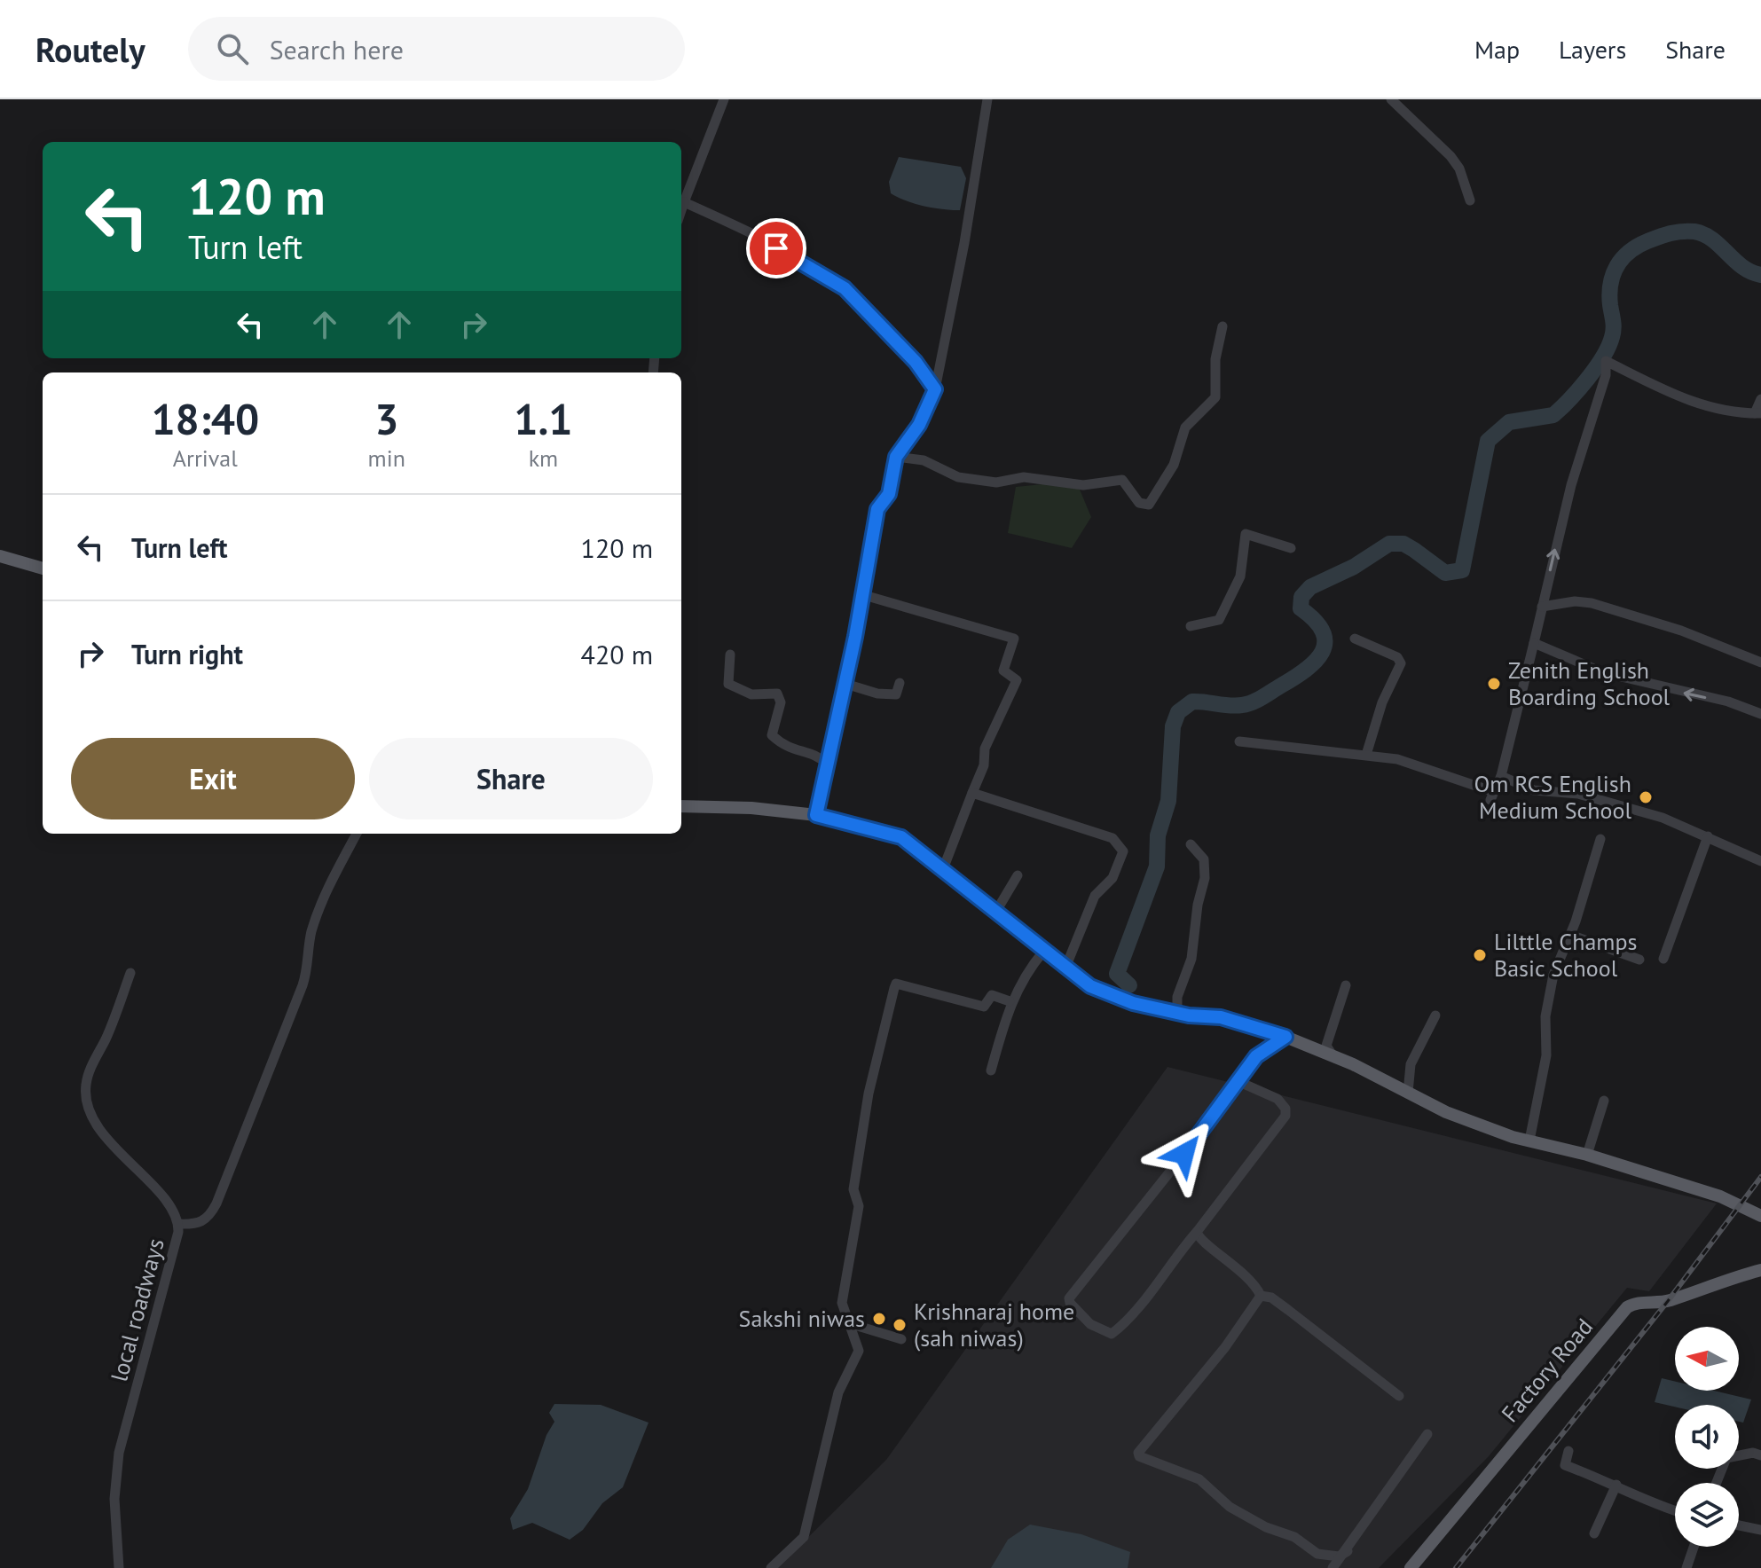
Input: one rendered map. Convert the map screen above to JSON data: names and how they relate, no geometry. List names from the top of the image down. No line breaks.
{"streets":{"main road":["Factory Road"],"street":["local roadways"]},"places":["Zenith English Boarding School","Om RCS English Medium School","Lilttle Champs Basic School","Sakshi niwas","Krishnaraj home (sah niwas)"],"north":"left","page":{"header":"Routely","search":"Search here","nav":["Map","Layers","Share"],"turn":["120 m","Turn left"],"eta":["18:40","Arrival","3","min","1.1","km"],"list":[{"name":"Turn left","value":"120 m"},{"name":"Turn right","value":"420 m"}],"buttons":["Exit","Share"]}}
